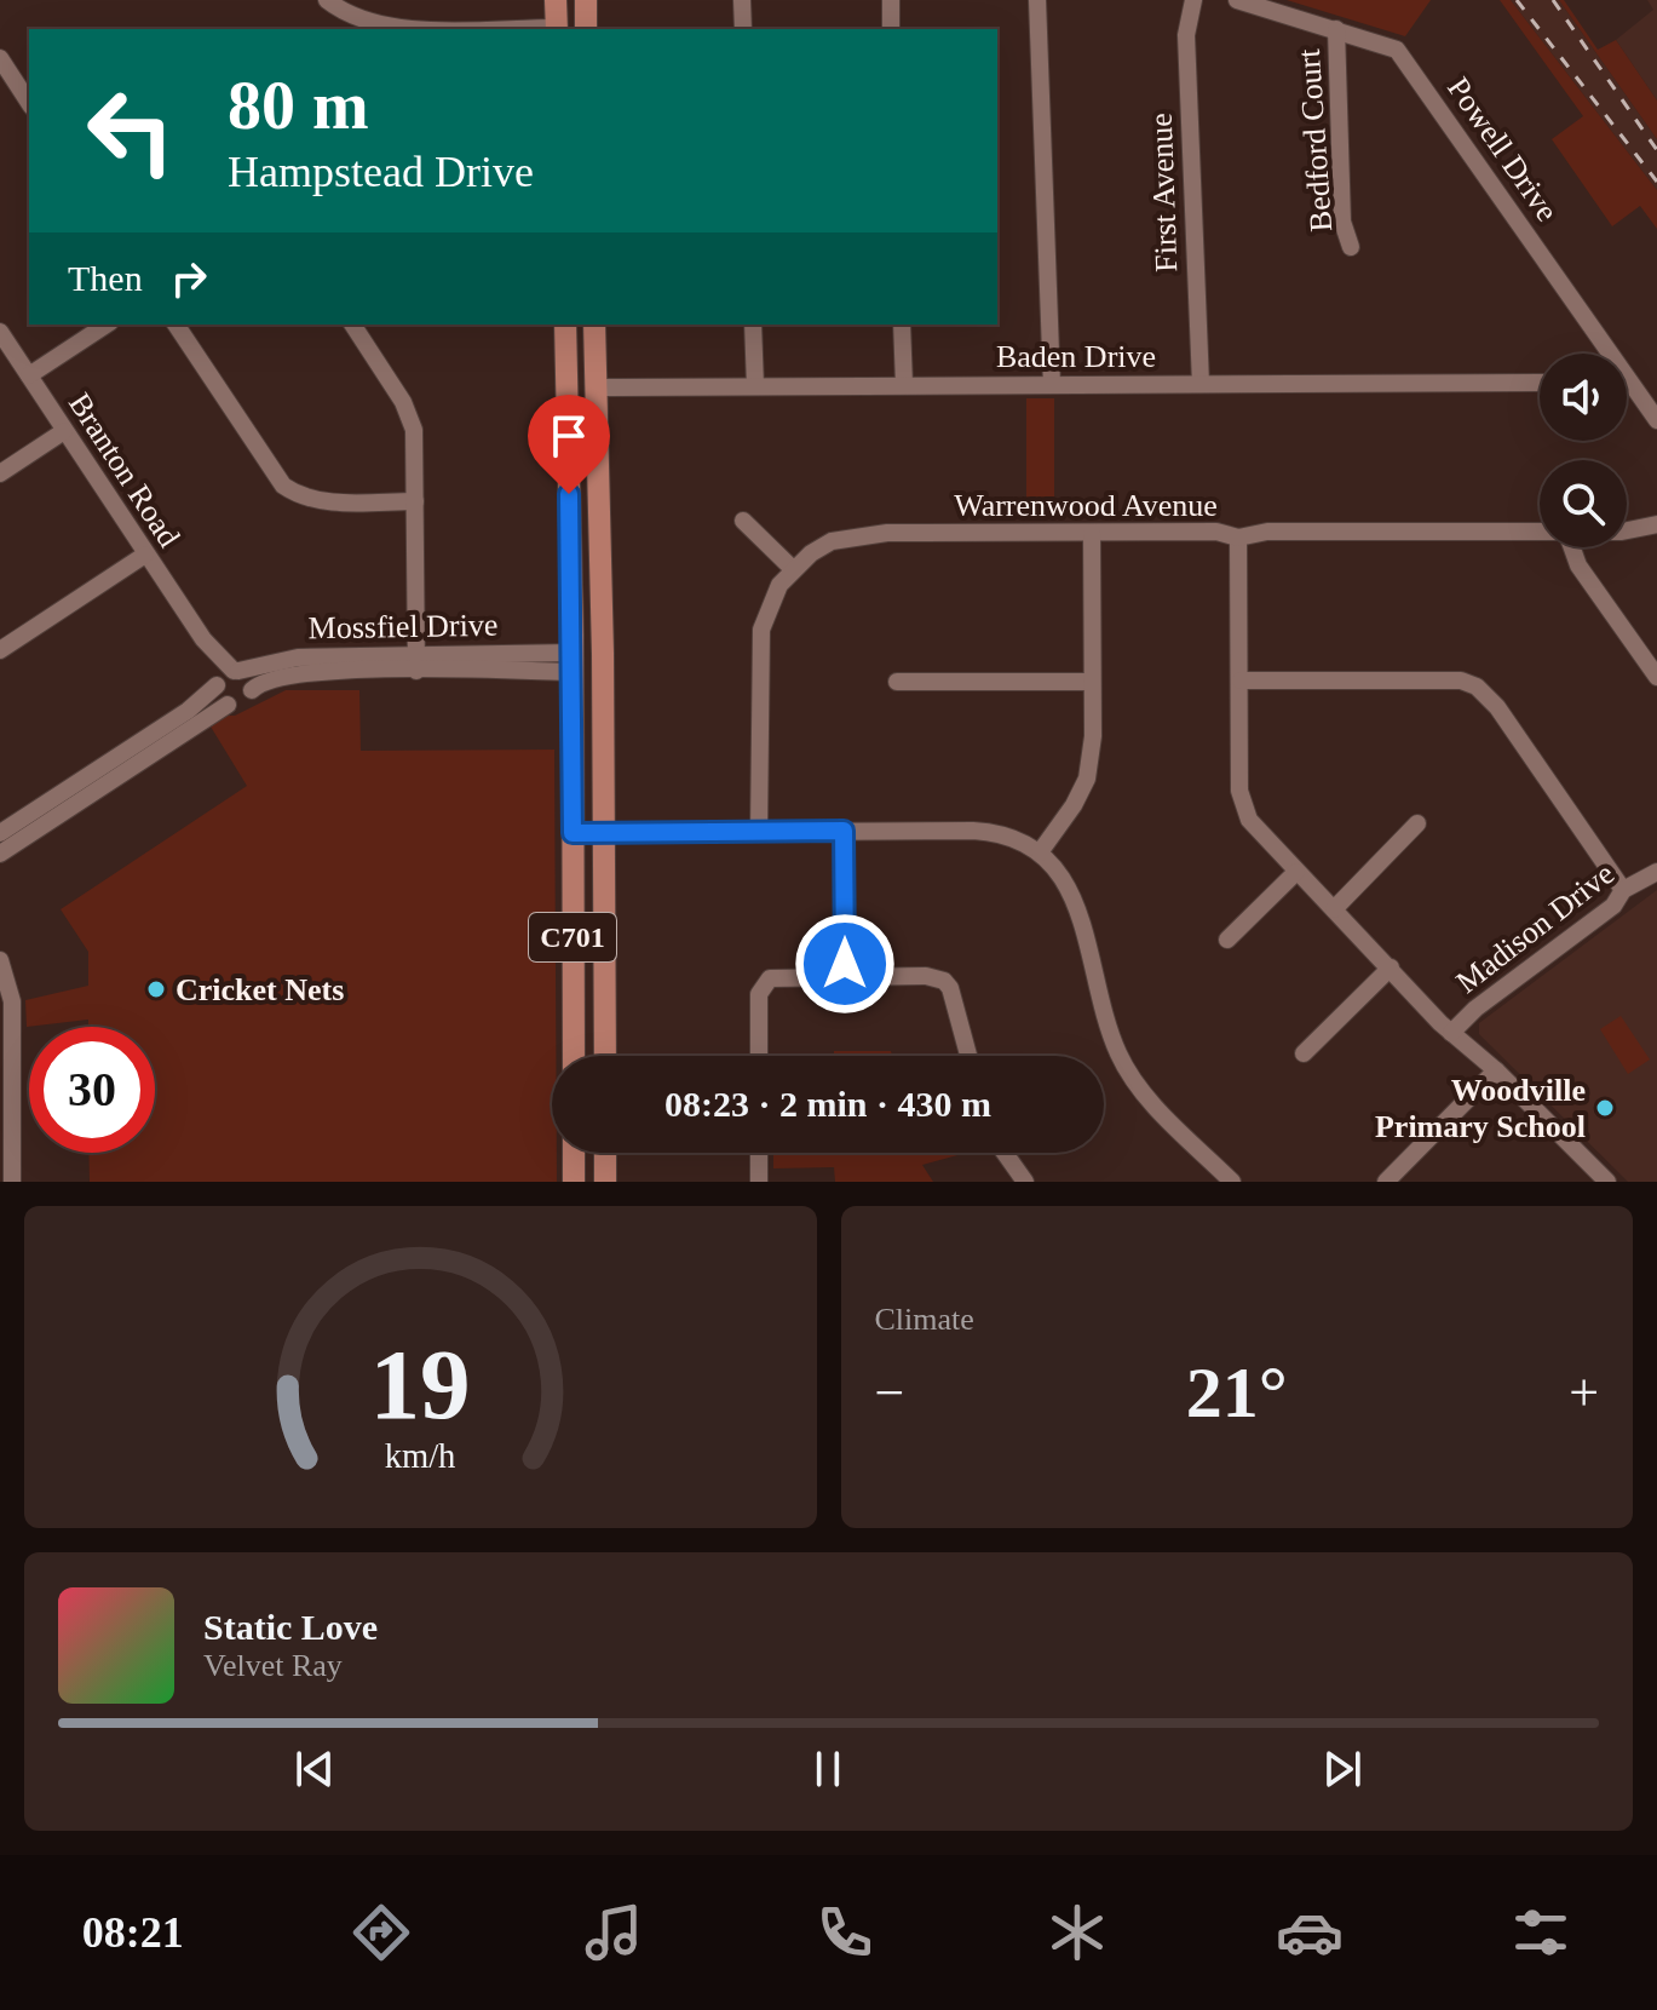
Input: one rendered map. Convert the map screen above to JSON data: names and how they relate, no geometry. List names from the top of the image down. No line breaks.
{"streets":{"main road":["C701"],"street":["Bedford Court","Powell Drive","First Avenue","Baden Drive","Branton Road","Warrenwood Avenue","Mossfiel Drive","Madison Drive"]},"crossings":[["Bedford Court","Powell Drive"],["First Avenue","Baden Drive"],["Baden Drive","C701"],["Branton Road","Mossfiel Drive"],["Mossfiel Drive","C701"]],"places":["Cricket Nets","Woodville Primary School"],"page":{"turn":["80 m","Hampstead Drive"],"then":"Then","limit":"30","trip":"08:23 · 2 min · 430 m","tile":"Climate","heat":["−","21°","+"],"song":["Static Love","Velvet Ray"],"tabs":"08:21","gauge":["19","km/h"]}}
